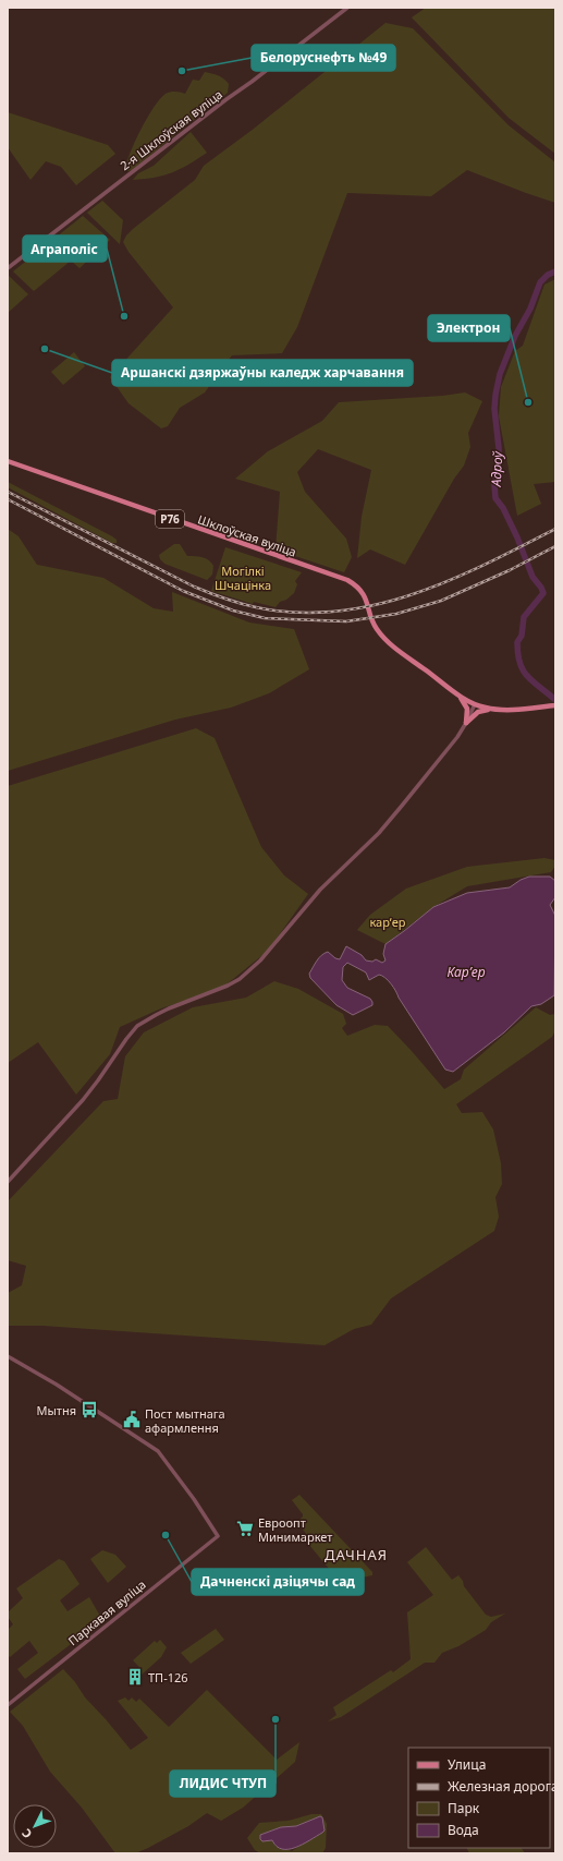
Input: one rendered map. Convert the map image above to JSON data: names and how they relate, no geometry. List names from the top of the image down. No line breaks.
{"streets":{"main road":["Р76","Шклоўская вуліца"],"street":["2-я Шклоўская вуліца","Паркавая вуліца"]},"crossings":[["Р76","Шклоўская вуліца"]],"districts":["ДАЧНАЯ"],"water":["Адроў","Карʼер"],"parks":["Могілкі Шчацінка","карʼер"],"places":{"other":["Белоруснефть №49","Аграполіс","Аршанскі дзяржаўны каледж харчавання","Электрон","Дачненскі дзіцячы сад","ЛИДИС ЧТУП"],"bus stop":["Мытня"],"public building":["Пост мытнага афармлення"],"supermarket":["Евроопт Минимаркет"],"building":["ТП-126"]},"legend":["Улица","Железная дорога","Парк","Вода"],"north":"bottom left"}
